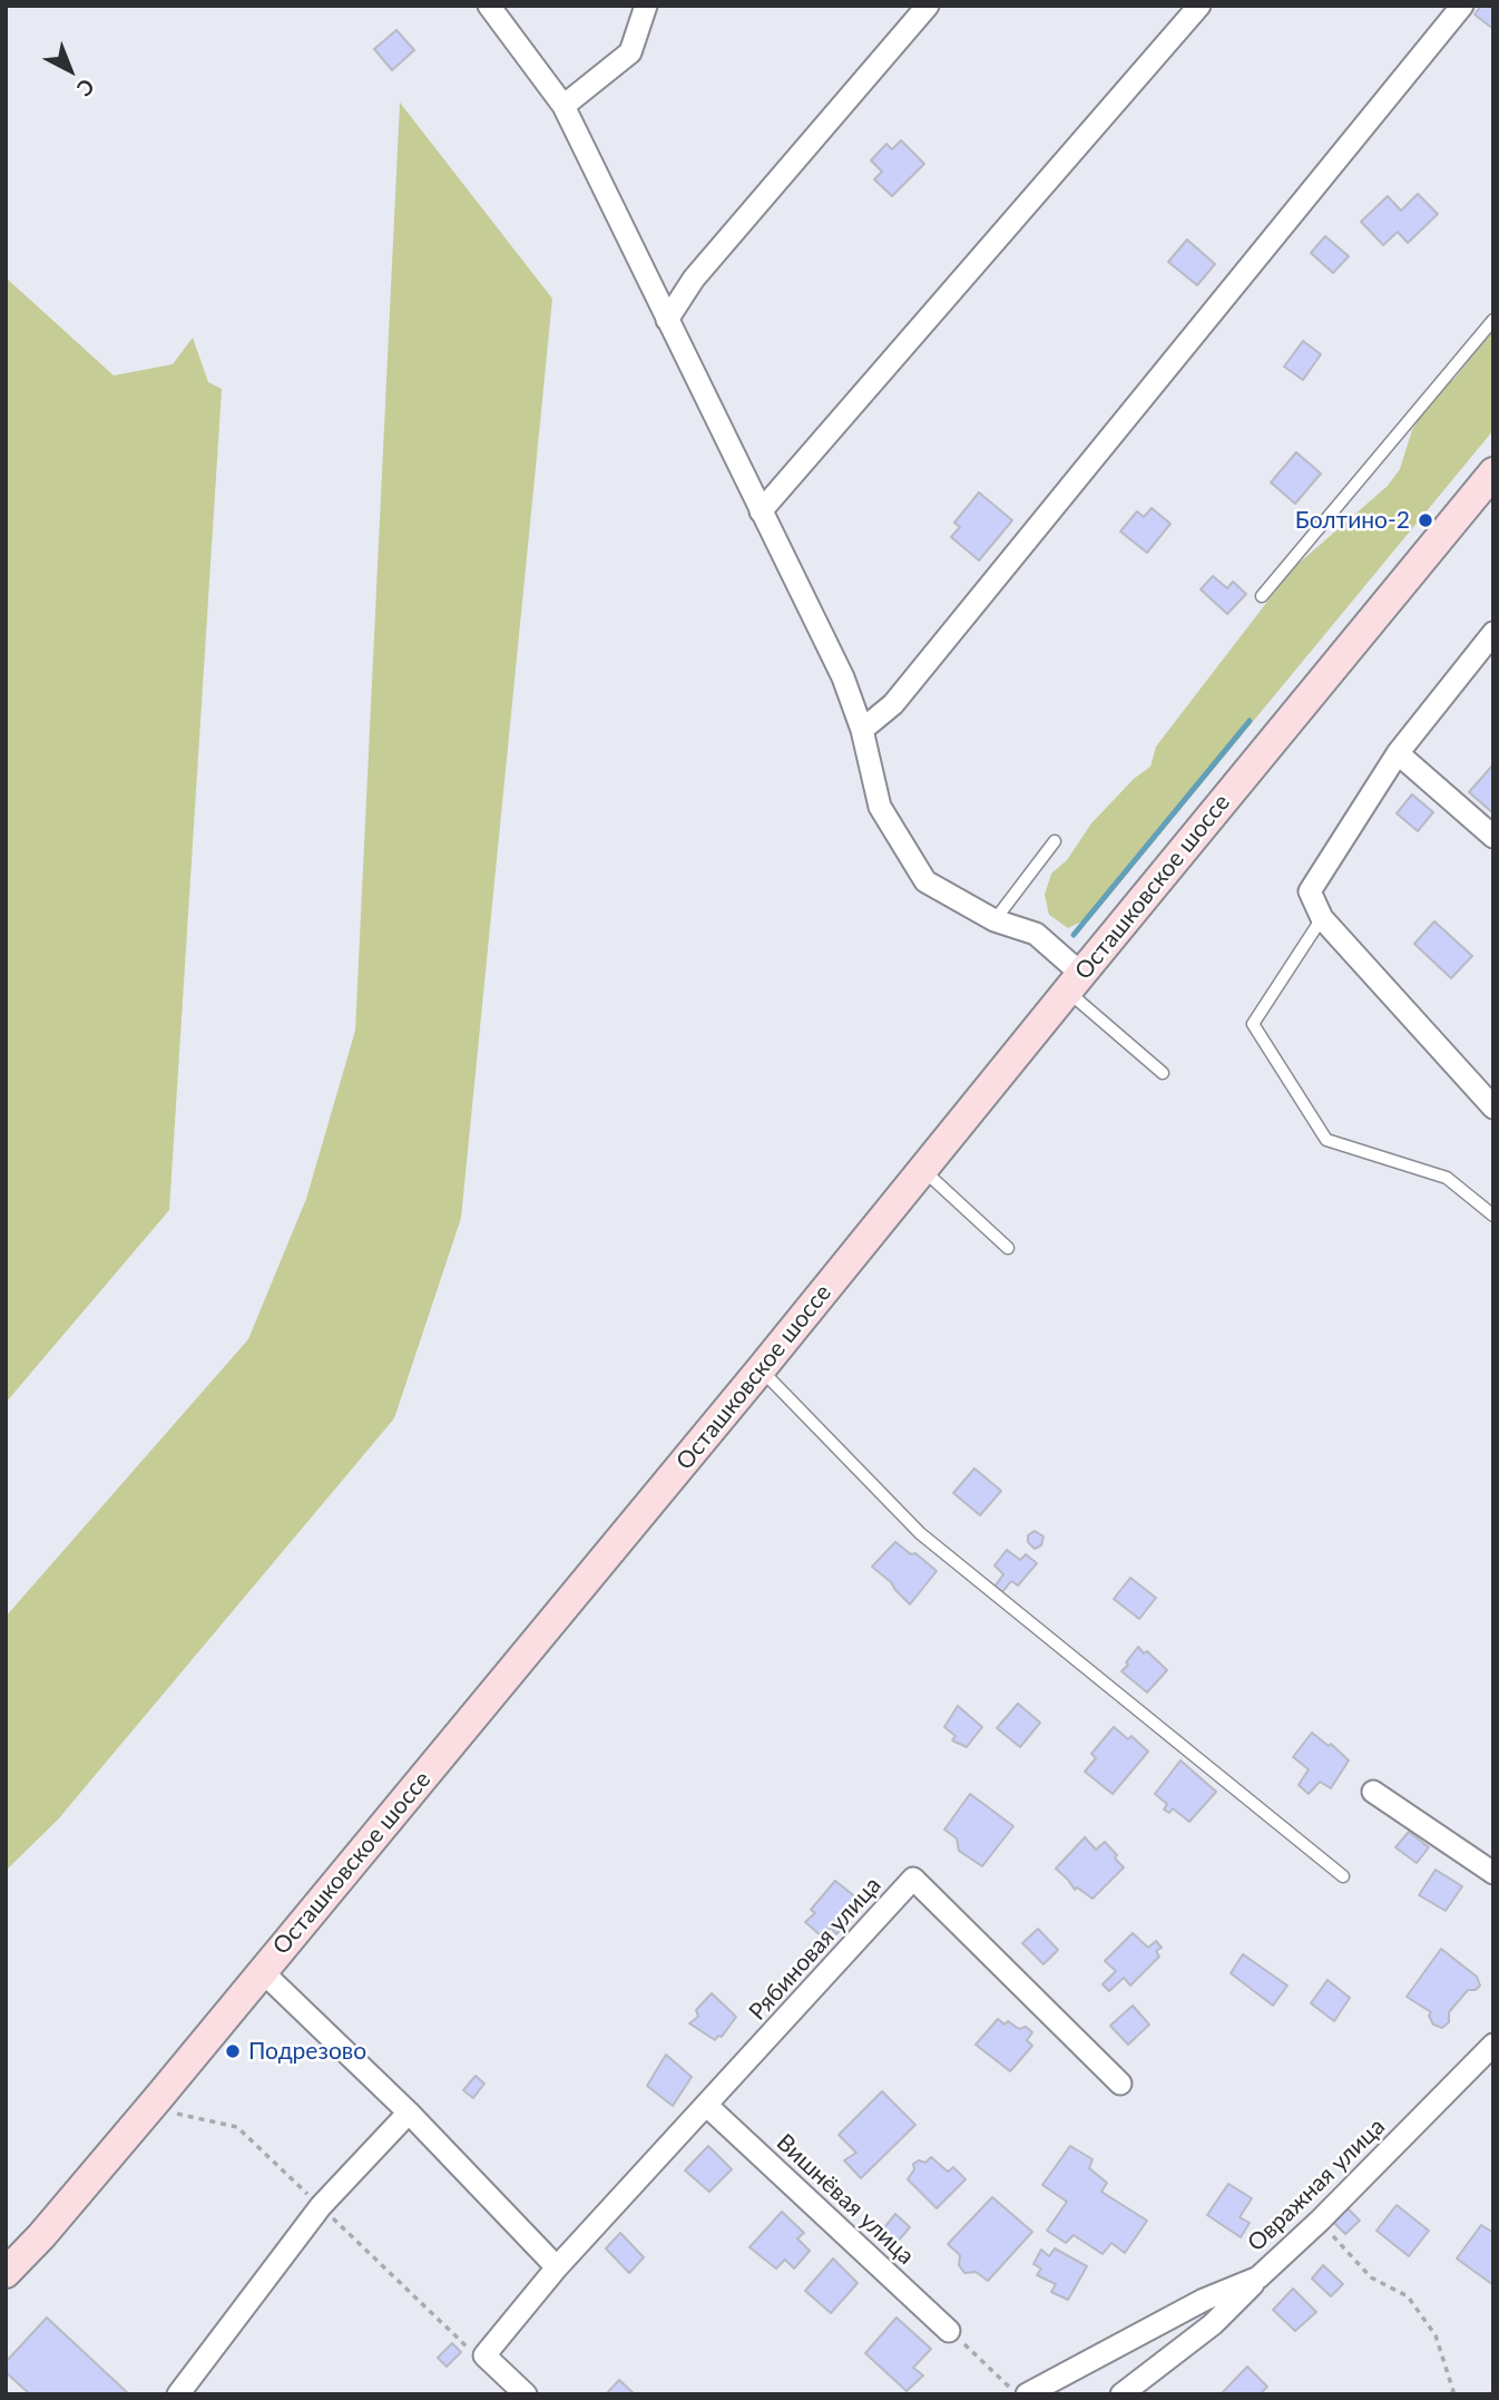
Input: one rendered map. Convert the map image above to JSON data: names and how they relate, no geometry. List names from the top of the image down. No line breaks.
{"streets":{"main road":["Осташковское шоссе"],"street":["Рябиновая улица","Овражная улица","Вишнёвая улица"]},"crossings":[["Рябиновая улица","Вишнёвая улица"]],"places":["Болтино-2","Подрезово"],"north":"bottom right"}
